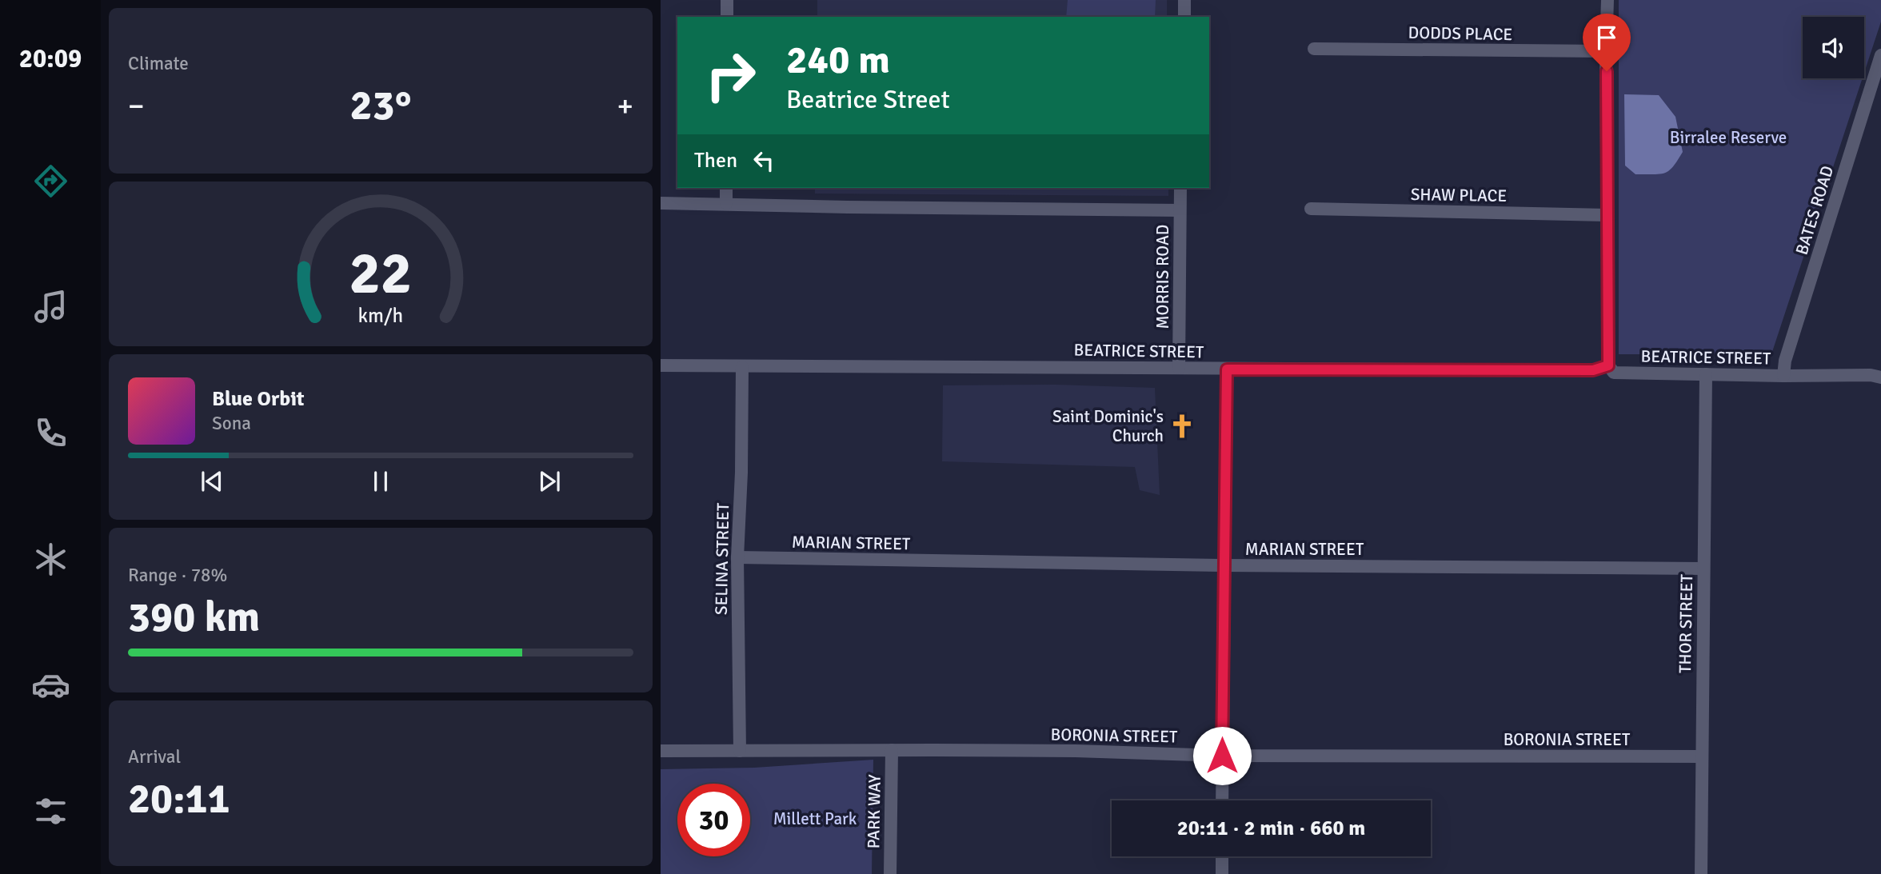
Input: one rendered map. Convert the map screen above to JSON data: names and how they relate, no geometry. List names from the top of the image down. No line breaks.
{"streets":{"street":["DODDS PLACE","SHAW PLACE","BATES ROAD","MORRIS ROAD","BEATRICE STREET","MARIAN STREET","SELINA STREET","THOR STREET","BORONIA STREET","PARK WAY"]},"crossings":[["BATES ROAD","BEATRICE STREET"],["MORRIS ROAD","BEATRICE STREET"],["BEATRICE STREET","SELINA STREET"],["BEATRICE STREET","THOR STREET"],["MARIAN STREET","SELINA STREET"],["MARIAN STREET","THOR STREET"],["SELINA STREET","BORONIA STREET"],["THOR STREET","BORONIA STREET"],["BORONIA STREET","PARK WAY"]],"parks":["Birralee Reserve","Millett Park"],"places":{"church":["Saint Dominic's Church"]},"page":{"tabs":"20:09","tile":["Climate",["Range · 78%","390 km"],["Arrival","20:11"]],"turn":["240 m","Beatrice Street"],"heat":["−","23°","+"],"then":"Then","song":["Blue Orbit","Sona"],"limit":"30","trip":"20:11 · 2 min · 660 m","gauge":["22","km/h"]}}
